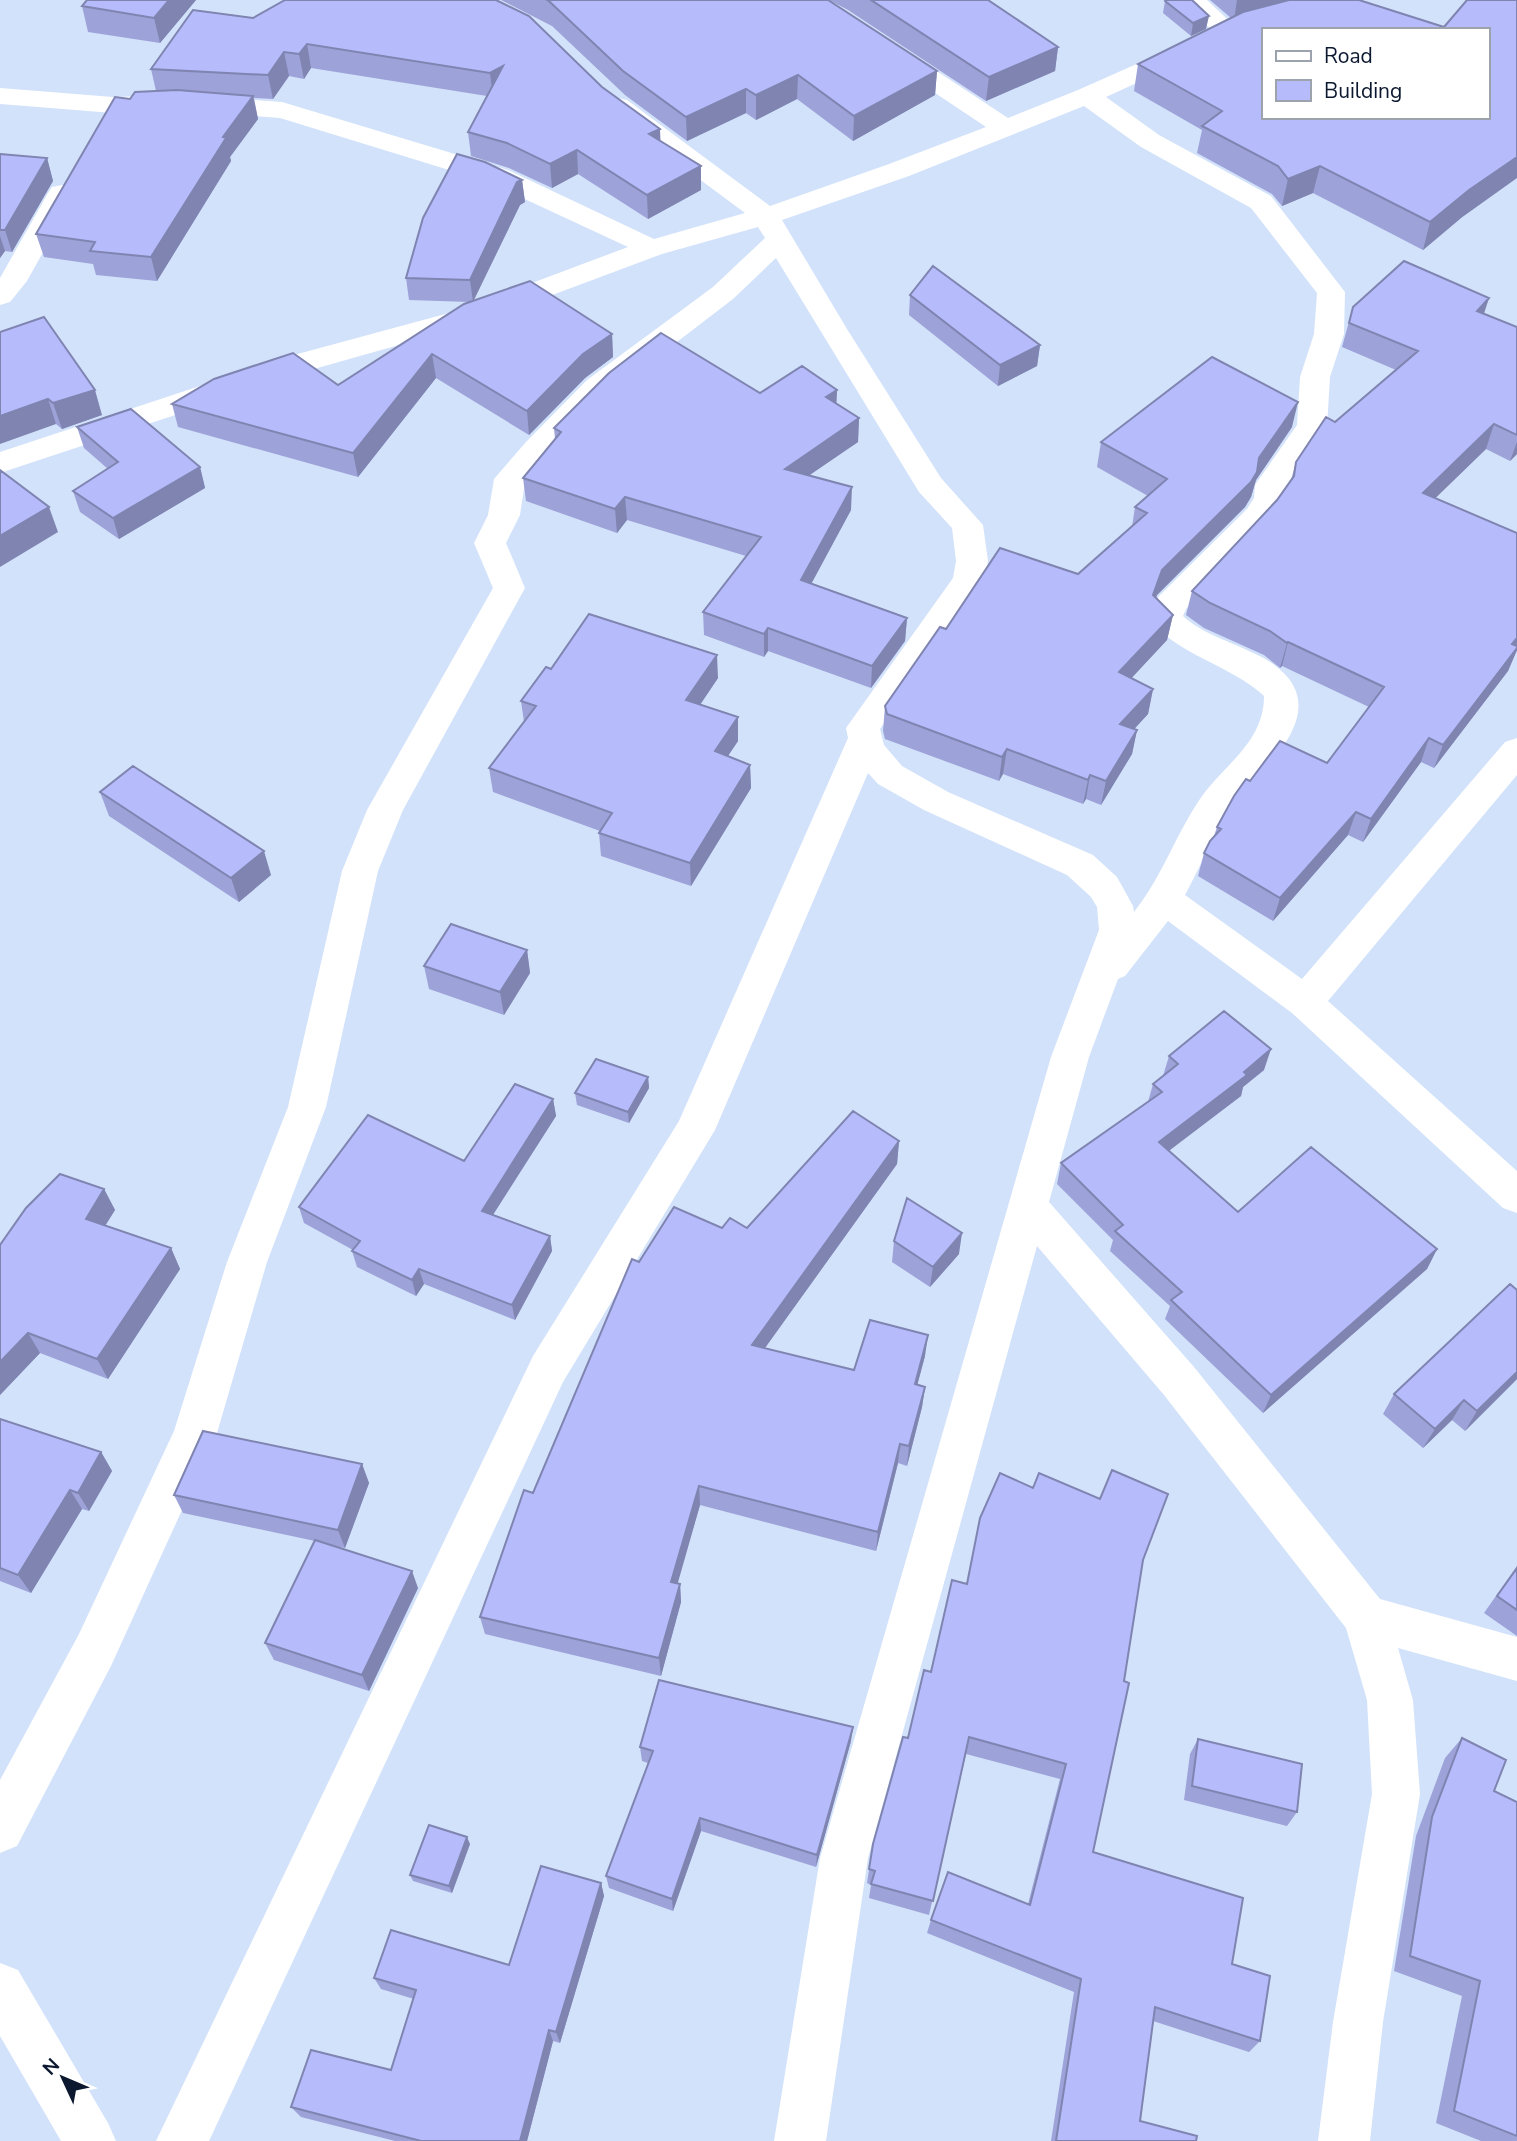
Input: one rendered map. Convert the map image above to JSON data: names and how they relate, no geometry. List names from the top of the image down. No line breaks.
{"legend":["Road","Building"],"north":"top left"}
